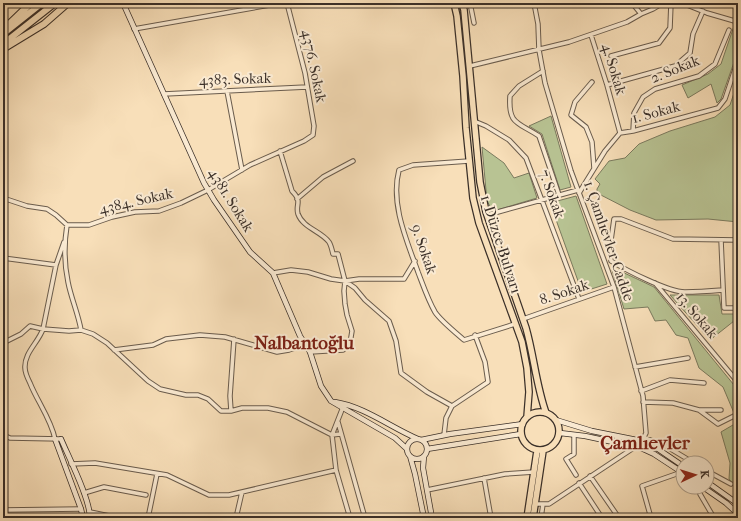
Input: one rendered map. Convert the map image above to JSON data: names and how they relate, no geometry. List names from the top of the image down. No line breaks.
{"streets":{"main road":["1. Düzce Bulvarı"],"street":["4376. Sokak","4. Sokak","2. Sokak","4383. Sokak","1. Sokak","7. Sokak","4381. Sokak","4384. Sokak","1. Çamlıevler Cadde","9. Sokak","8. Sokak","13. Sokak"]},"crossings":[["4376. Sokak","4383. Sokak"],["4376. Sokak","4384. Sokak"],["4. Sokak","1. Sokak"],["2. Sokak","1. Sokak"],["4383. Sokak","4381. Sokak"],["1. Sokak","1. Çamlıevler Cadde"],["7. Sokak","1. Düzce Bulvarı"],["7. Sokak","8. Sokak"],["4381. Sokak","4384. Sokak"],["1. Çamlıevler Cadde","8. Sokak"],["1. Düzce Bulvarı","9. Sokak"],["1. Düzce Bulvarı","8. Sokak"]],"districts":["Nalbantoğlu","Çamlıevler"],"north":"right"}
